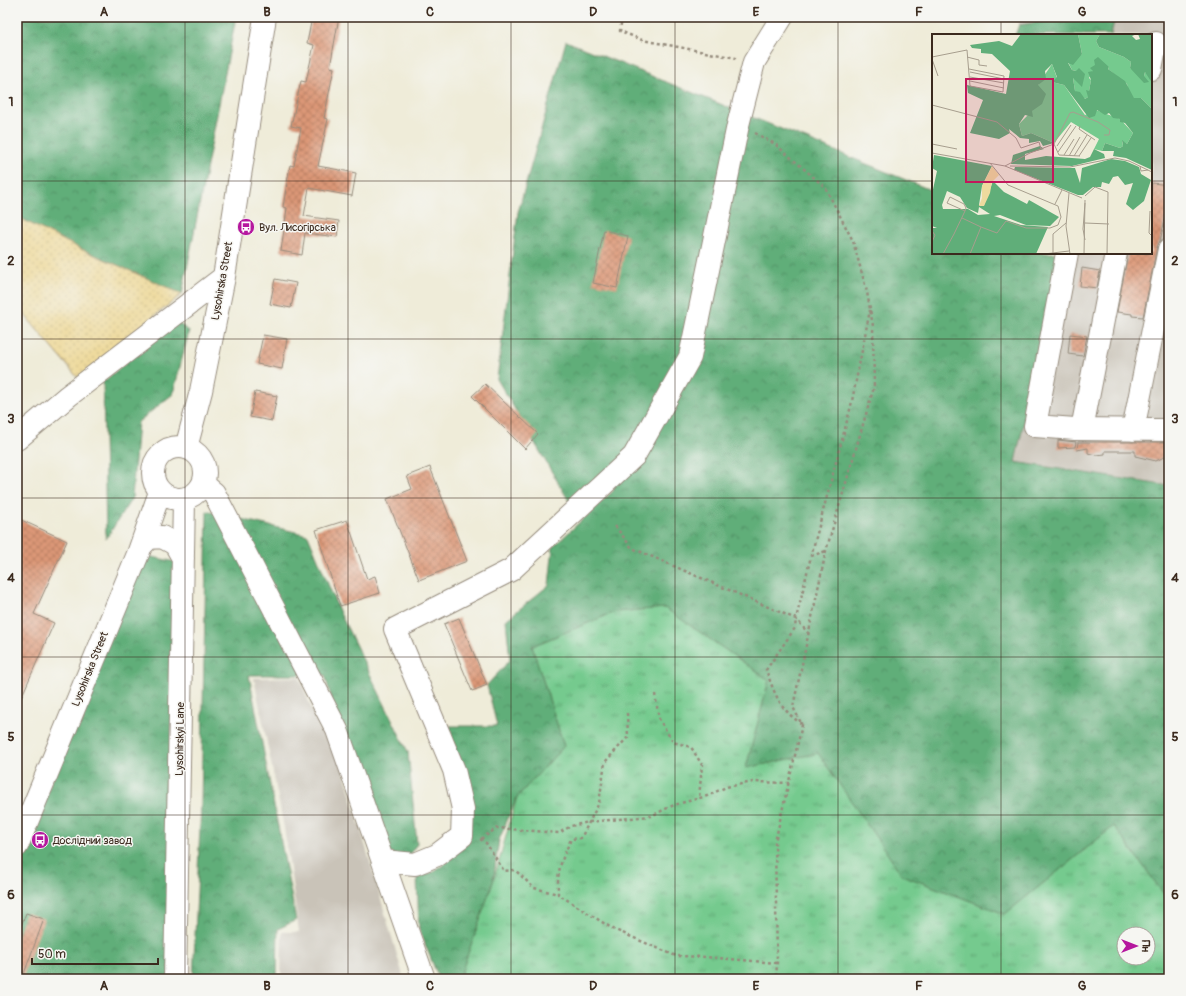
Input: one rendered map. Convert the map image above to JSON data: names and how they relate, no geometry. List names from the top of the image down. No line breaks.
{"streets":{"street":["Lysohirska Street","Lysohirskyi Lane"]},"crossings":[["Lysohirska Street","Lysohirskyi Lane"]],"places":{"bus stop":["Вул. Лисогірська","Дослідний завод"]},"scale_bar":"50 m","north":"right","grid":{"columns":["A","B","C","D","E","F","G"],"rows":["1","2","3","4","5","6"]}}
